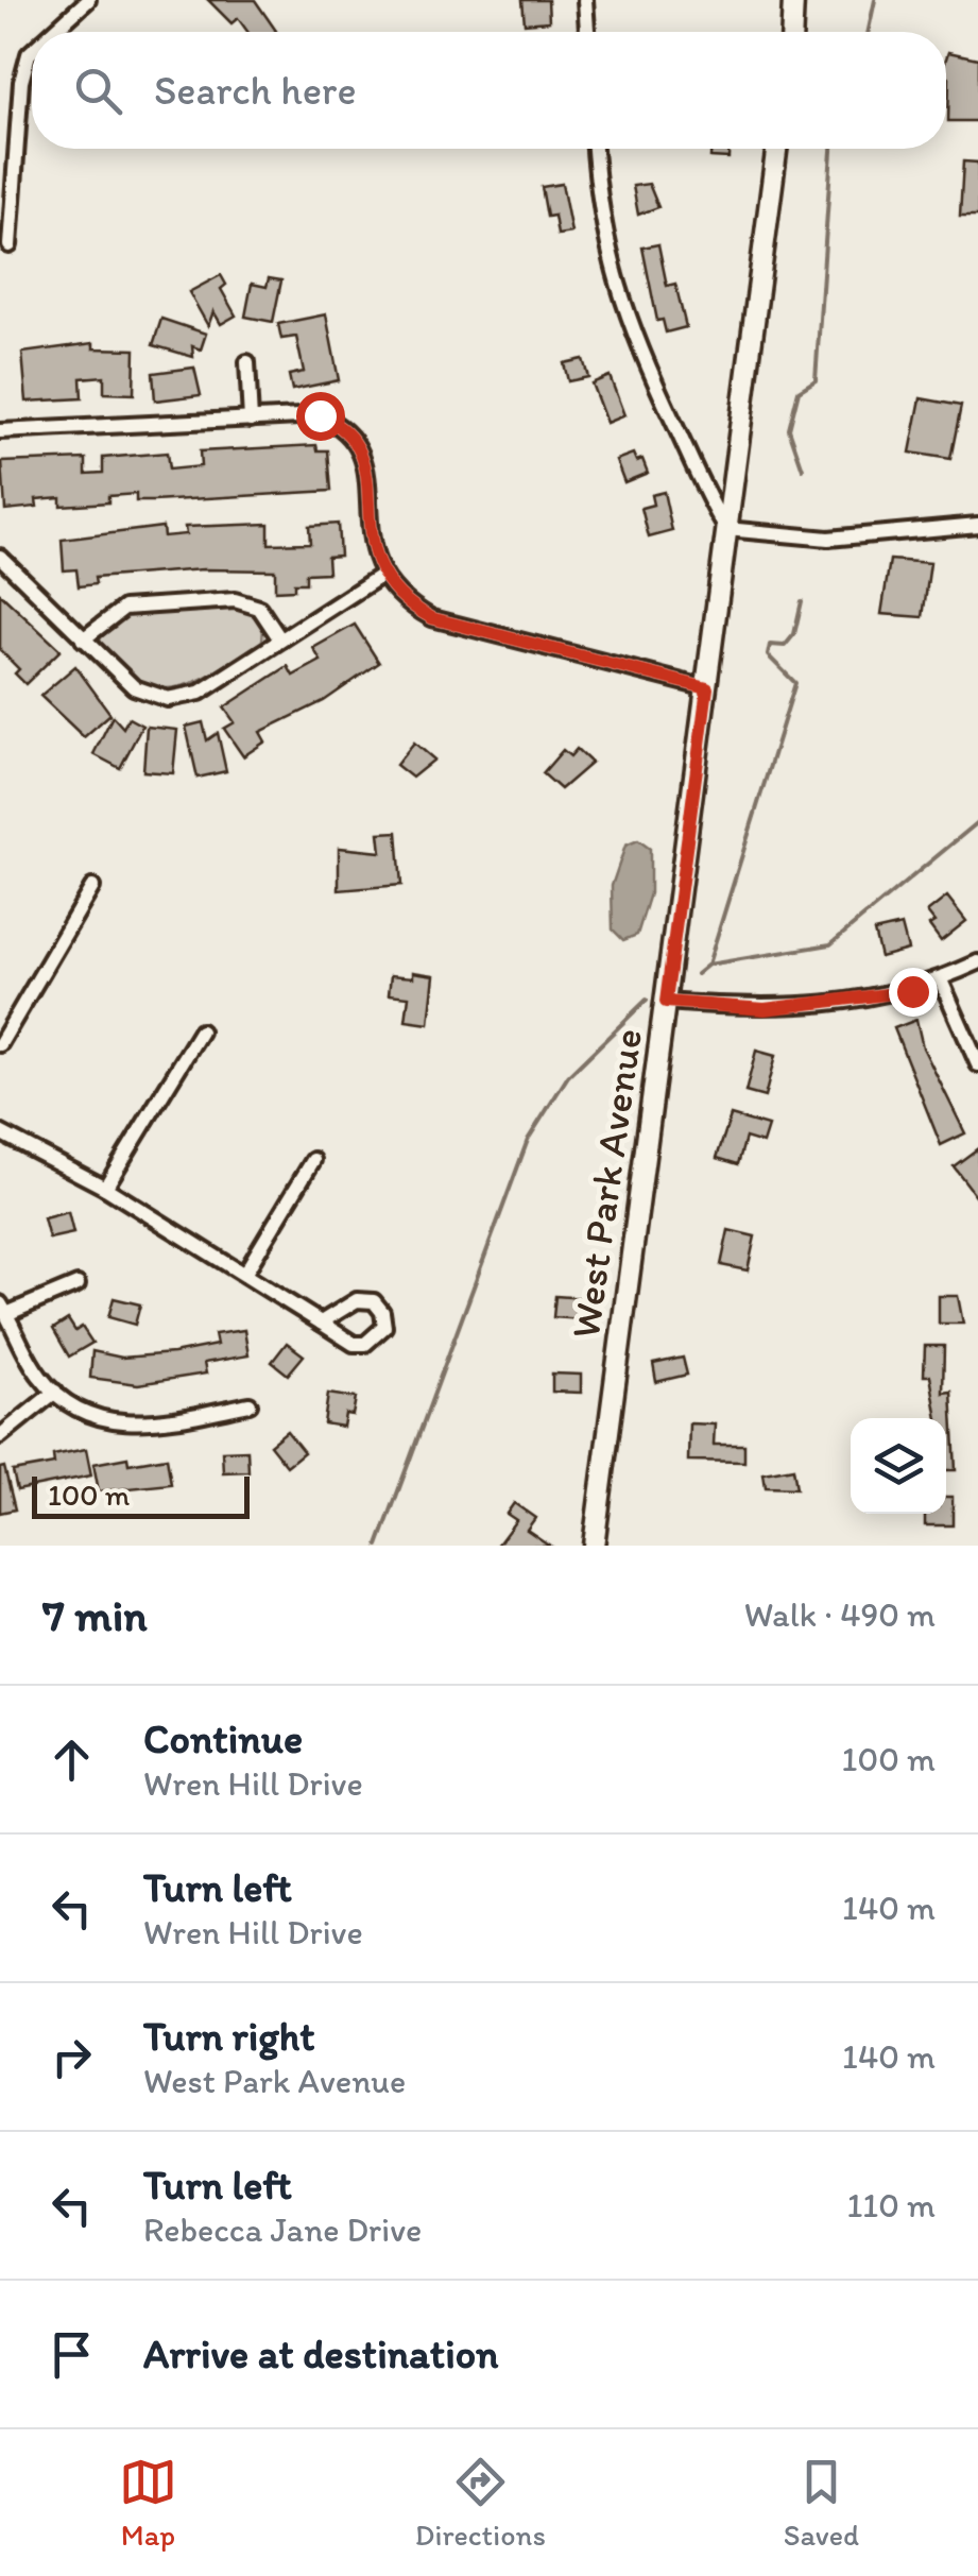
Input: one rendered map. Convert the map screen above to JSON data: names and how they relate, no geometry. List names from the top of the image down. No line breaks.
{"streets":{"main road":["West Park Avenue"]},"scale_bar":"100 m","page":{"search":"Search here","scale":"100 m","heading":["7 min","Walk · 490 m"],"list":[["Continue","Wren Hill Drive","100 m"],["Turn left","Wren Hill Drive","140 m"],["Turn right","West Park Avenue","140 m"],["Turn left","Rebecca Jane Drive","110 m"],"Arrive at destination"],"nav":["Map","Directions","Saved"]}}
